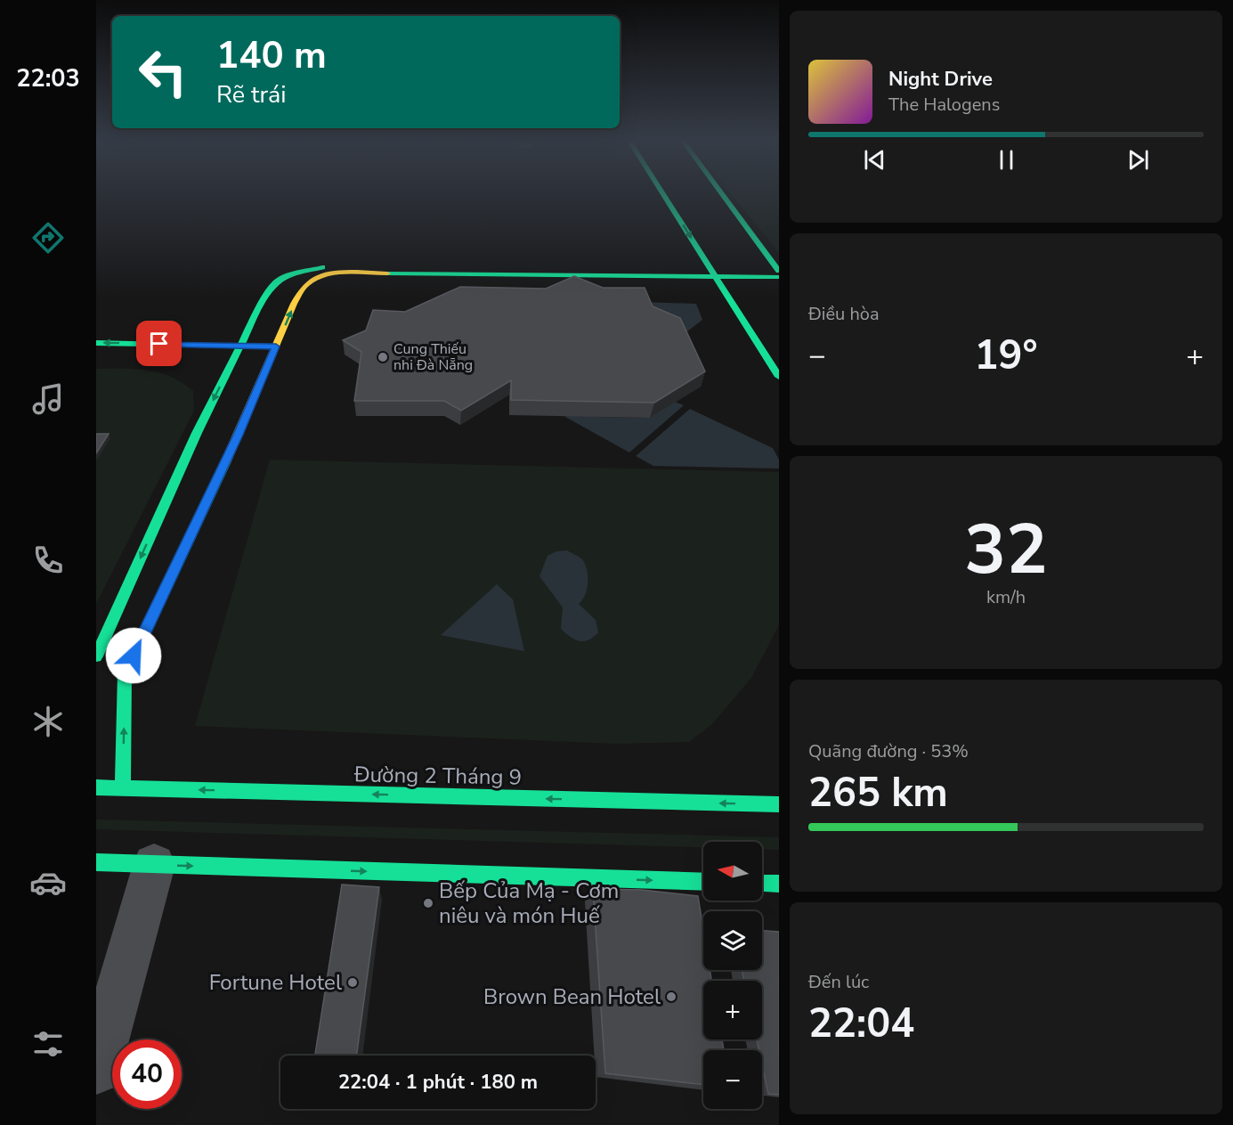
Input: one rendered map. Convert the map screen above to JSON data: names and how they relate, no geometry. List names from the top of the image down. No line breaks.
{"streets":{"street":["Đường 2 Tháng 9"]},"places":["Cung Thiếu nhi Đà Nẵng","Bếp Của Mạ - Cơm niêu và món Huế","Fortune Hotel","Brown Bean Hotel"],"north":"left","page":{"tabs":"22:03","turn":["140 m","Rẽ trái"],"song":["Night Drive","The Halogens"],"tile":["Điều hòa",["32","km/h"],["Quãng đường · 53%","265 km"],["Đến lúc","22:04"]],"heat":["−","19°","+"],"map_buttons":["+","−"],"limit":"40","trip":"22:04 · 1 phút · 180 m"}}
